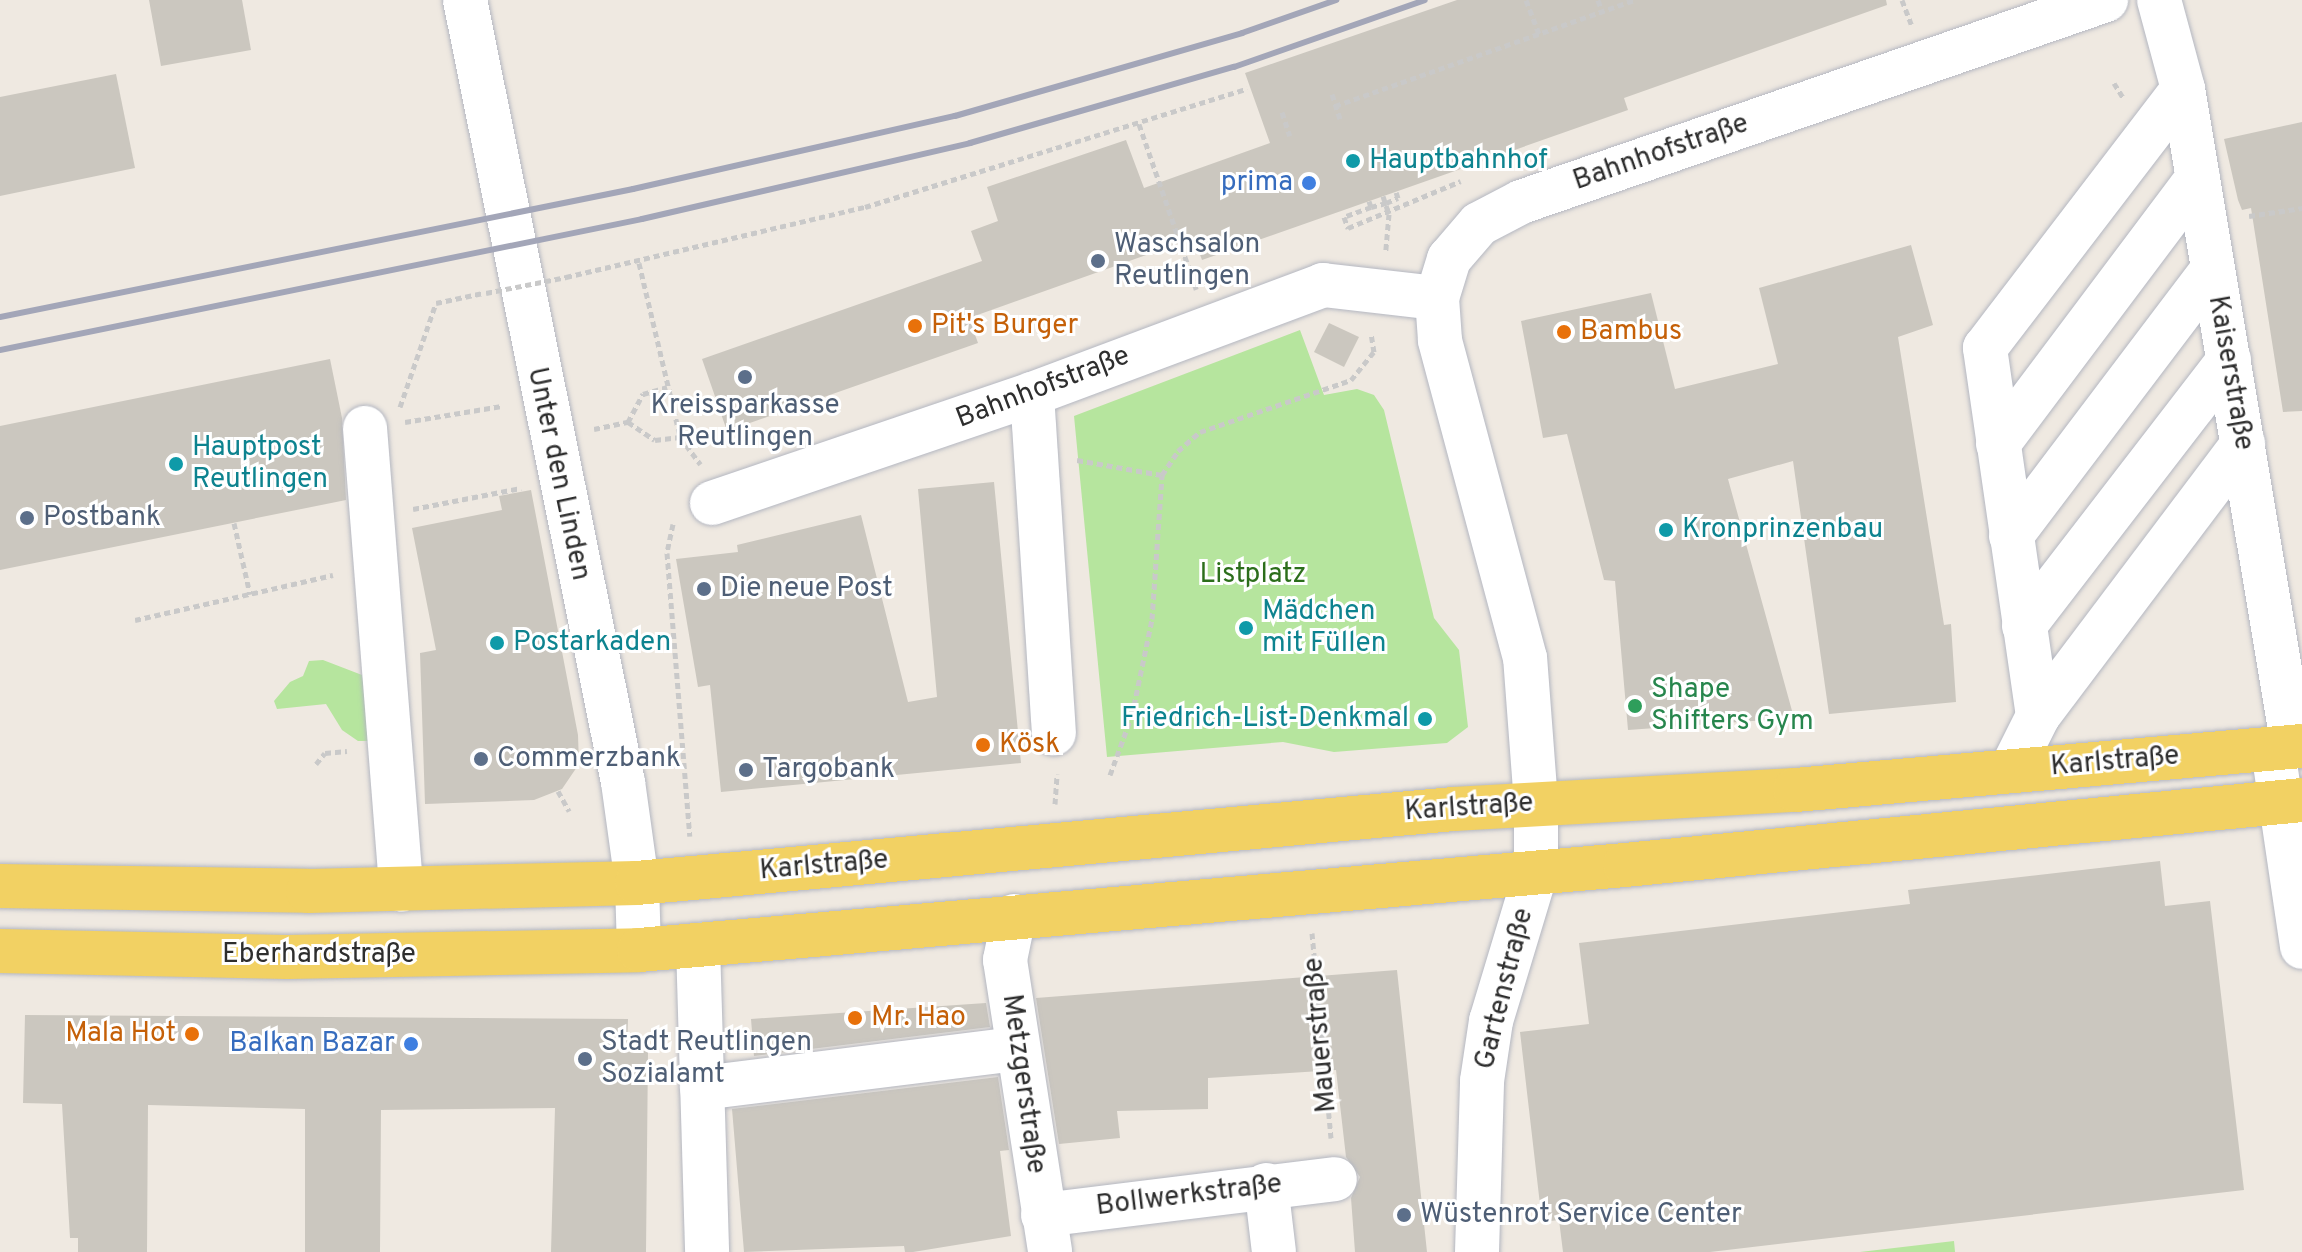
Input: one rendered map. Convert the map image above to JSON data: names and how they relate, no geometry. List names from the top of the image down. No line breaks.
{"streets":{"main road":["Karlstraße","Eberhardstraße"],"street":["Bahnhofstraße","Kaiserstraße","Unter den Linden","Gartenstraße","Metzgerstraße","Bollwerkstraße"],"path":["Mauerstraße"]},"crossings":[["Kaiserstraße","Karlstraße"],["Unter den Linden","Karlstraße"],["Unter den Linden","Eberhardstraße"],["Karlstraße","Eberhardstraße"],["Karlstraße","Gartenstraße"],["Karlstraße","Mauerstraße"],["Karlstraße","Metzgerstraße"],["Mauerstraße","Bollwerkstraße"],["Metzgerstraße","Bollwerkstraße"]],"parks":["Listplatz"],"places":["Hauptbahnhof","prima","Waschsalon Reutlingen","Pit's Burger","Bambus","Kreissparkasse Reutlingen","Hauptpost Reutlingen","Postbank","Kronprinzenbau","Die neue Post","Mädchen mit Füllen","Postarkaden","Shape Shifters Gym","Friedrich-List-Denkmal","Kösk","Commerzbank","Targobank","Mr. Hao","Mala Hot","Balkan Bazar","Stadt Reutlingen Sozialamt","Wüstenrot Service Center"]}
